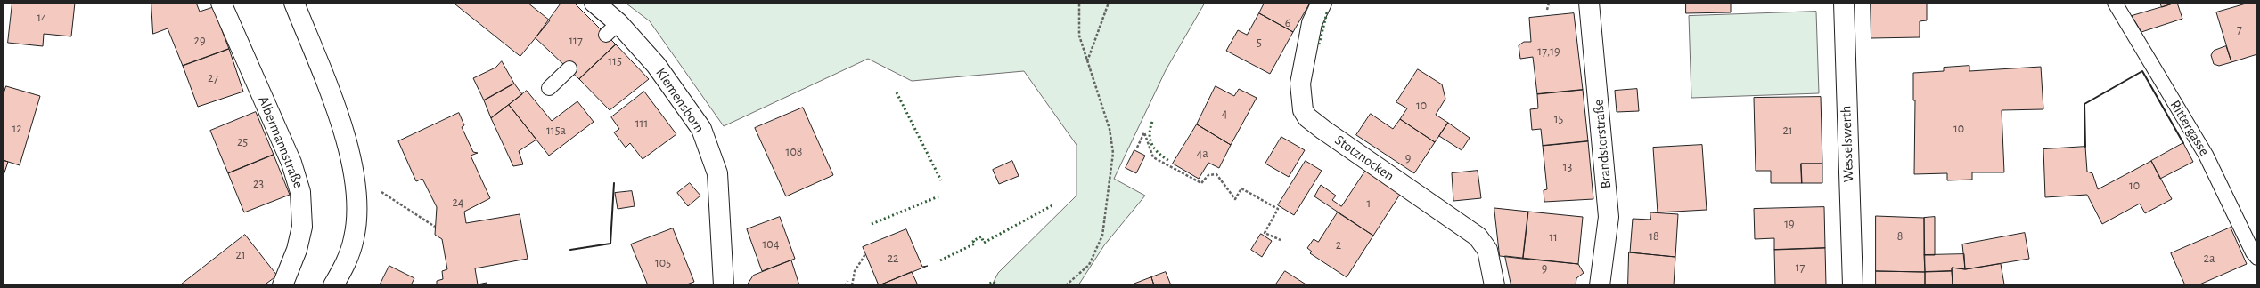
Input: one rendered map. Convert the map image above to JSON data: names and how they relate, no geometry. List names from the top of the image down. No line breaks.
{"streets":{"street":["Klemensborn","Albermannstraße","Brandstorstraße","Wesselswerth","Stotznocken"],"lane":["Rittergasse"]},"house_numbers":["14","6","7","29","117","5","17,19","115","27","10","4","15","111","12","10","115a","21","25","108","4a","9","13","23","10","24","1","19","18","8","11","104","2","21","22","2a","105","17","9"]}
